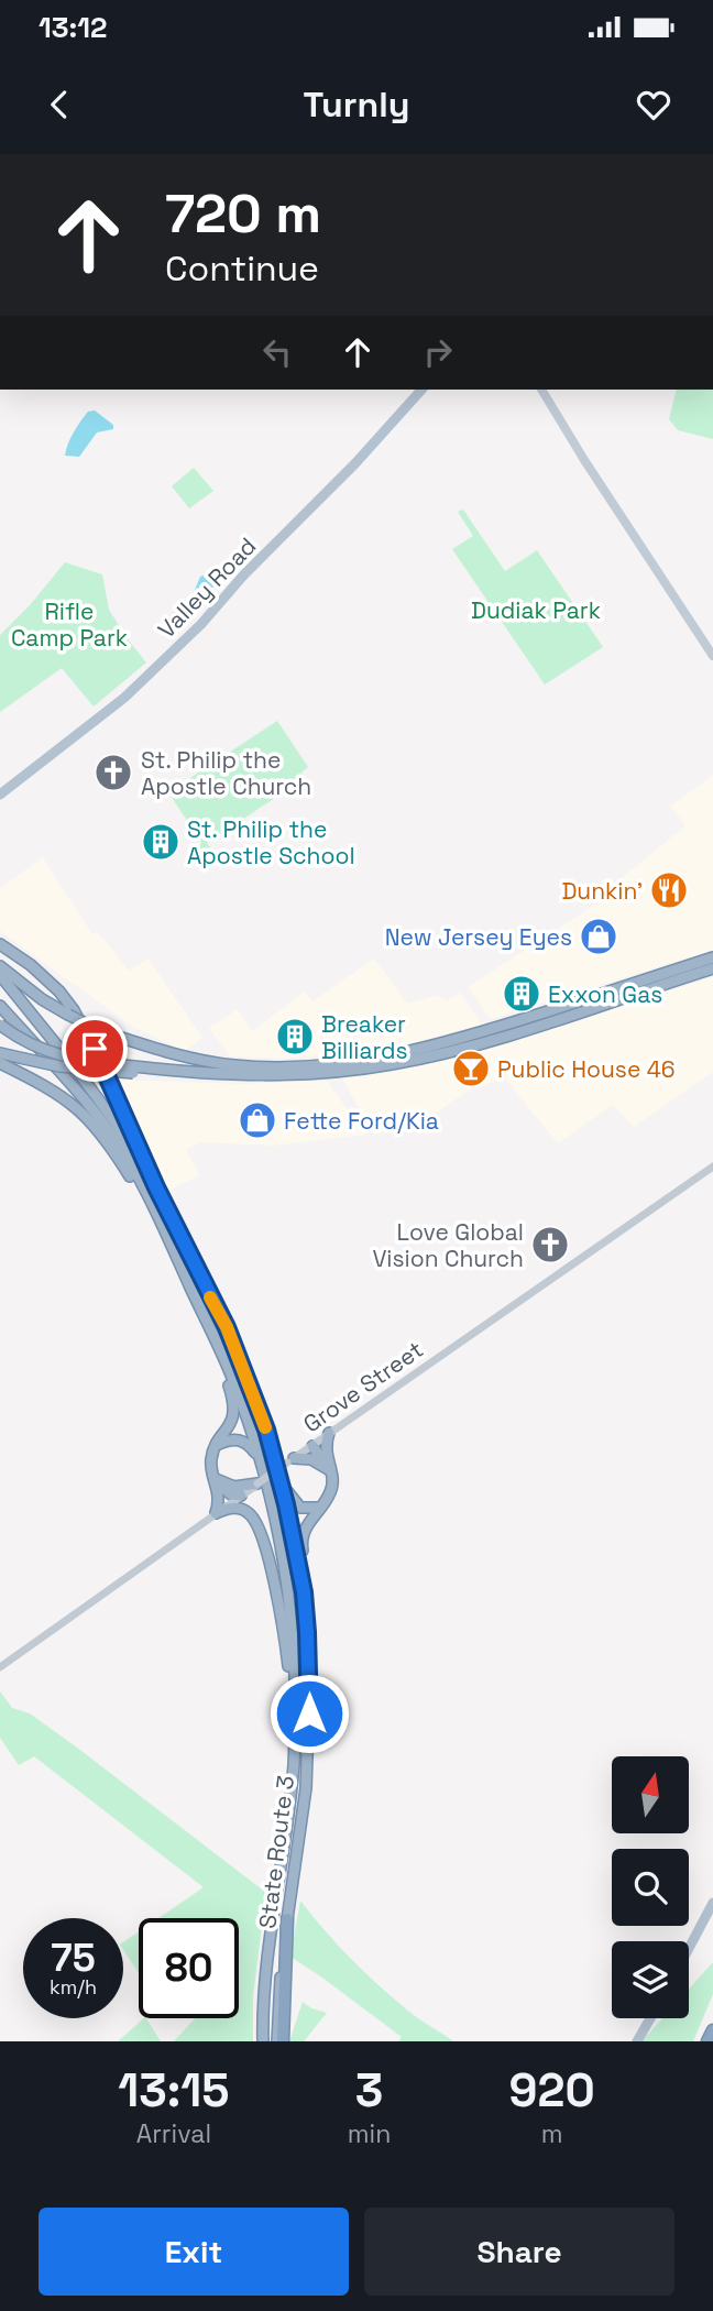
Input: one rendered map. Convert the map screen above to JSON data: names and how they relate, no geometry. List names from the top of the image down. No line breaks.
{"streets":{"highway":["State Route 3"],"main road":["Valley Road"],"street":["Grove Street"]},"parks":["Dudiak Park","Rifle Camp Park"],"places":{"church":["St. Philip the Apostle Church","Love Global Vision Church"],"building":["St. Philip the Apostle School","Exxon Gas","Breaker Billiards"],"restaurant":["Dunkin'"],"shop":["New Jersey Eyes","Fette Ford/Kia"],"bar":["Public House 46"]},"north":"top","page":{"status":"13:12","header":"Turnly","turn":["720 m","Continue"],"speed":"75 km/h","limit":"80","eta":["13:15","Arrival","3","min","920","m"],"buttons":["Exit","Share"]}}
